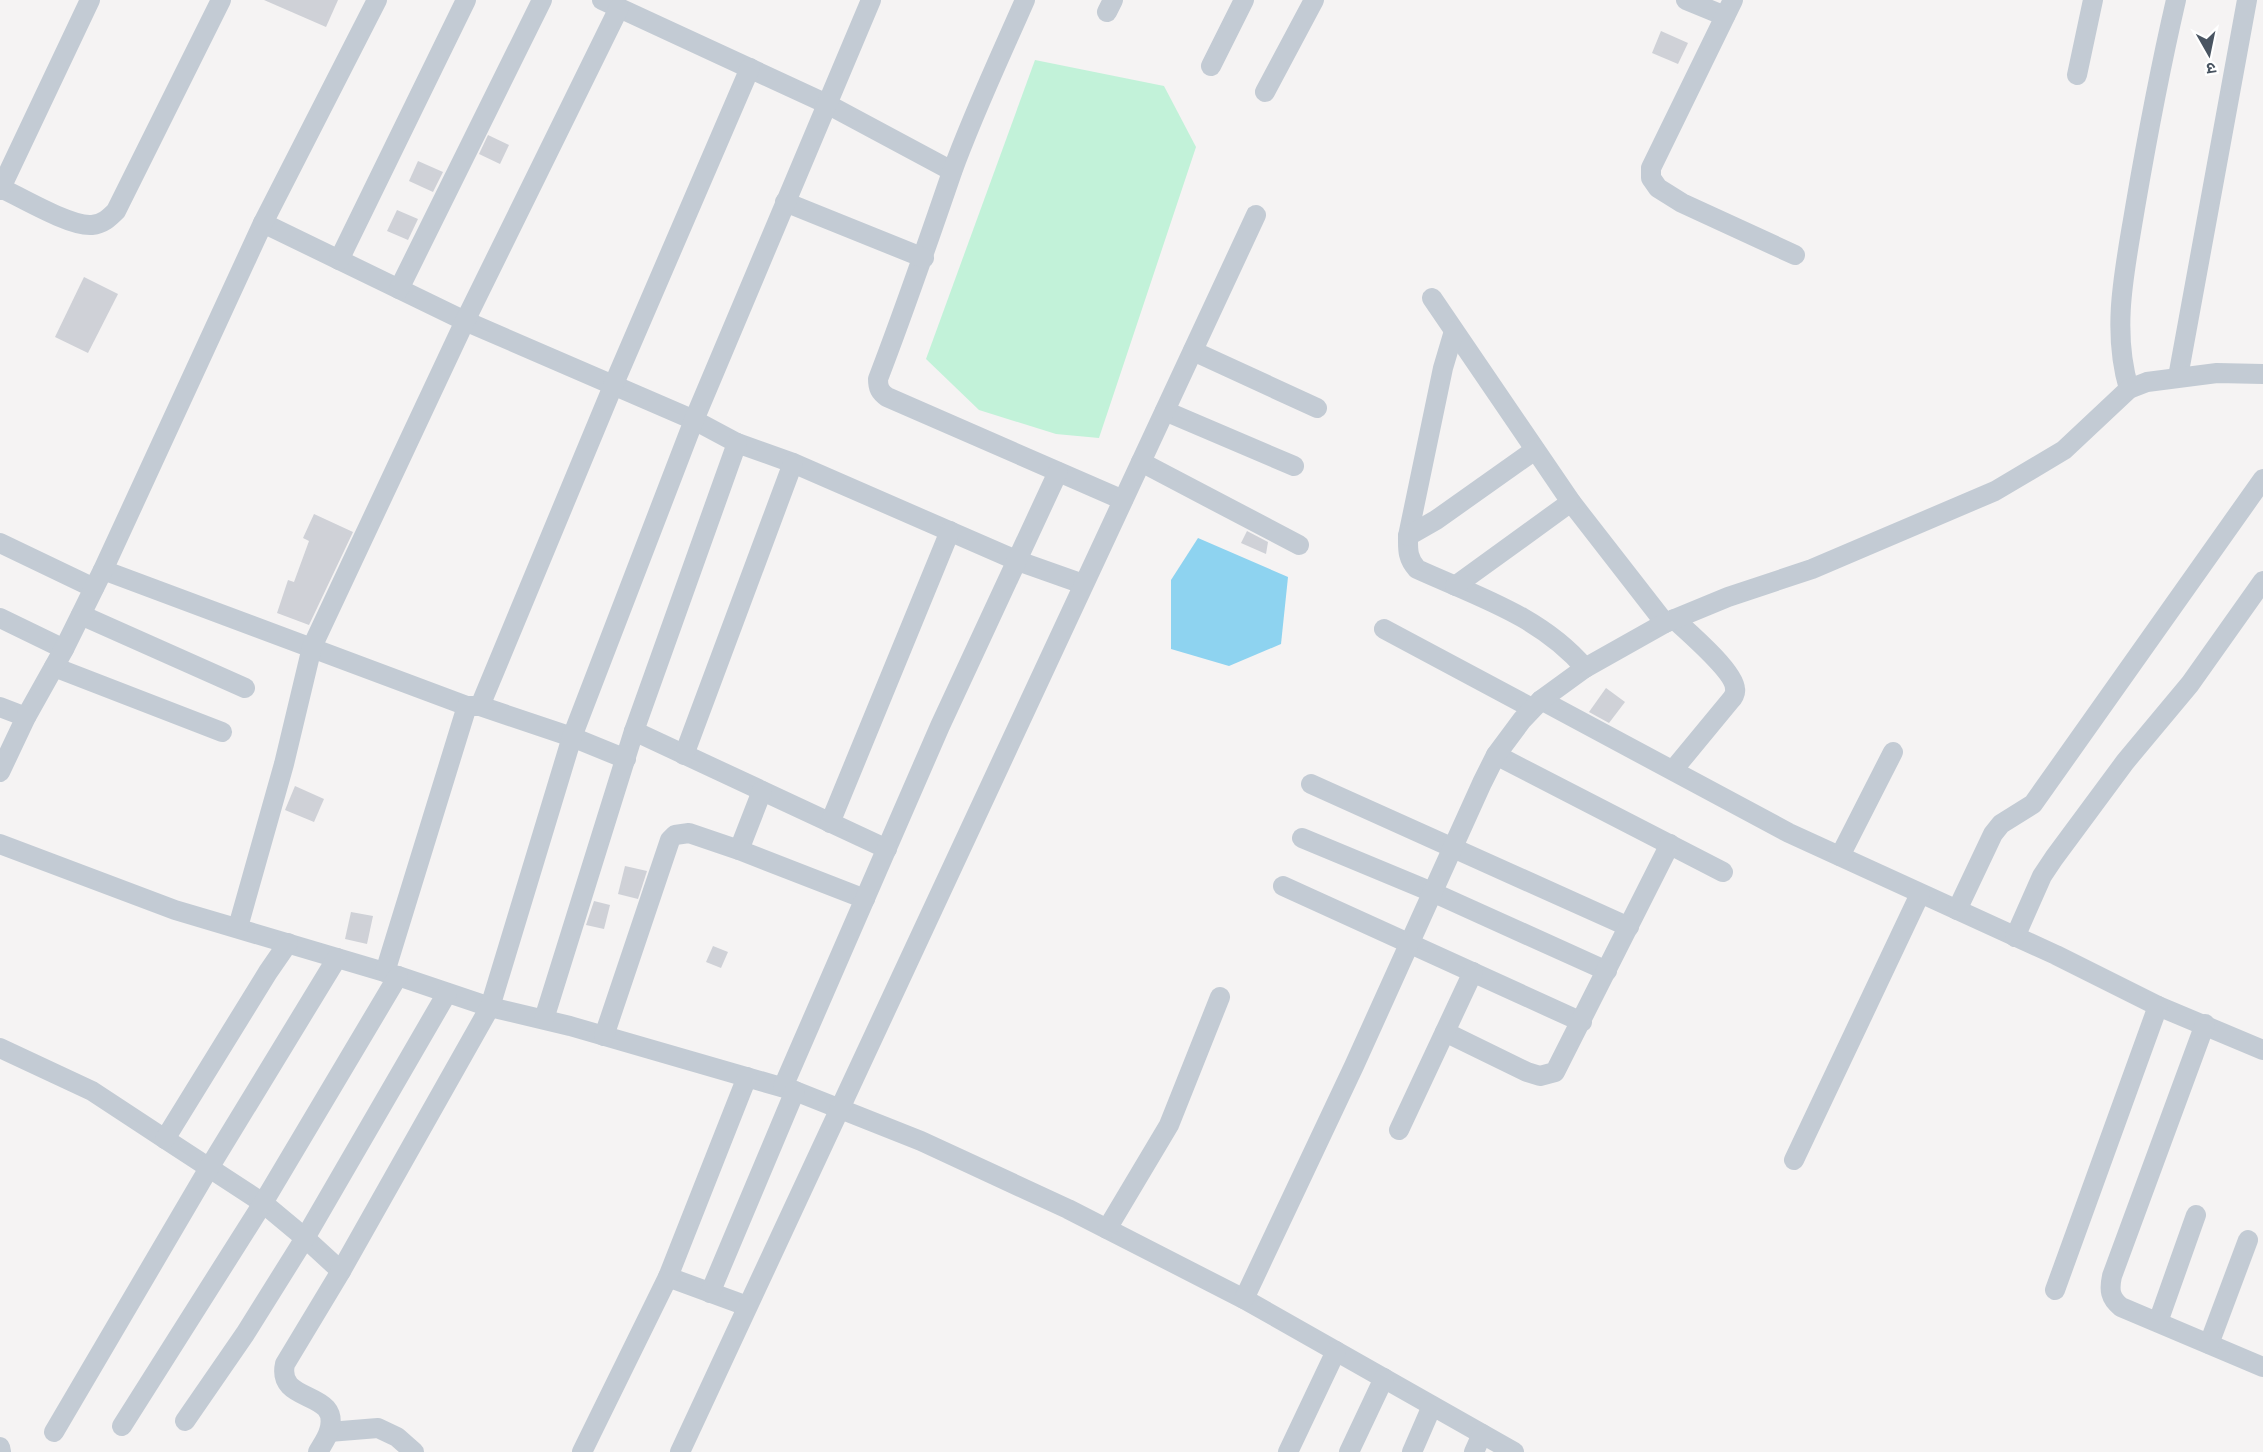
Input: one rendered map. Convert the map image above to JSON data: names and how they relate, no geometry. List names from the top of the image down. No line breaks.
{"north":"bottom"}
